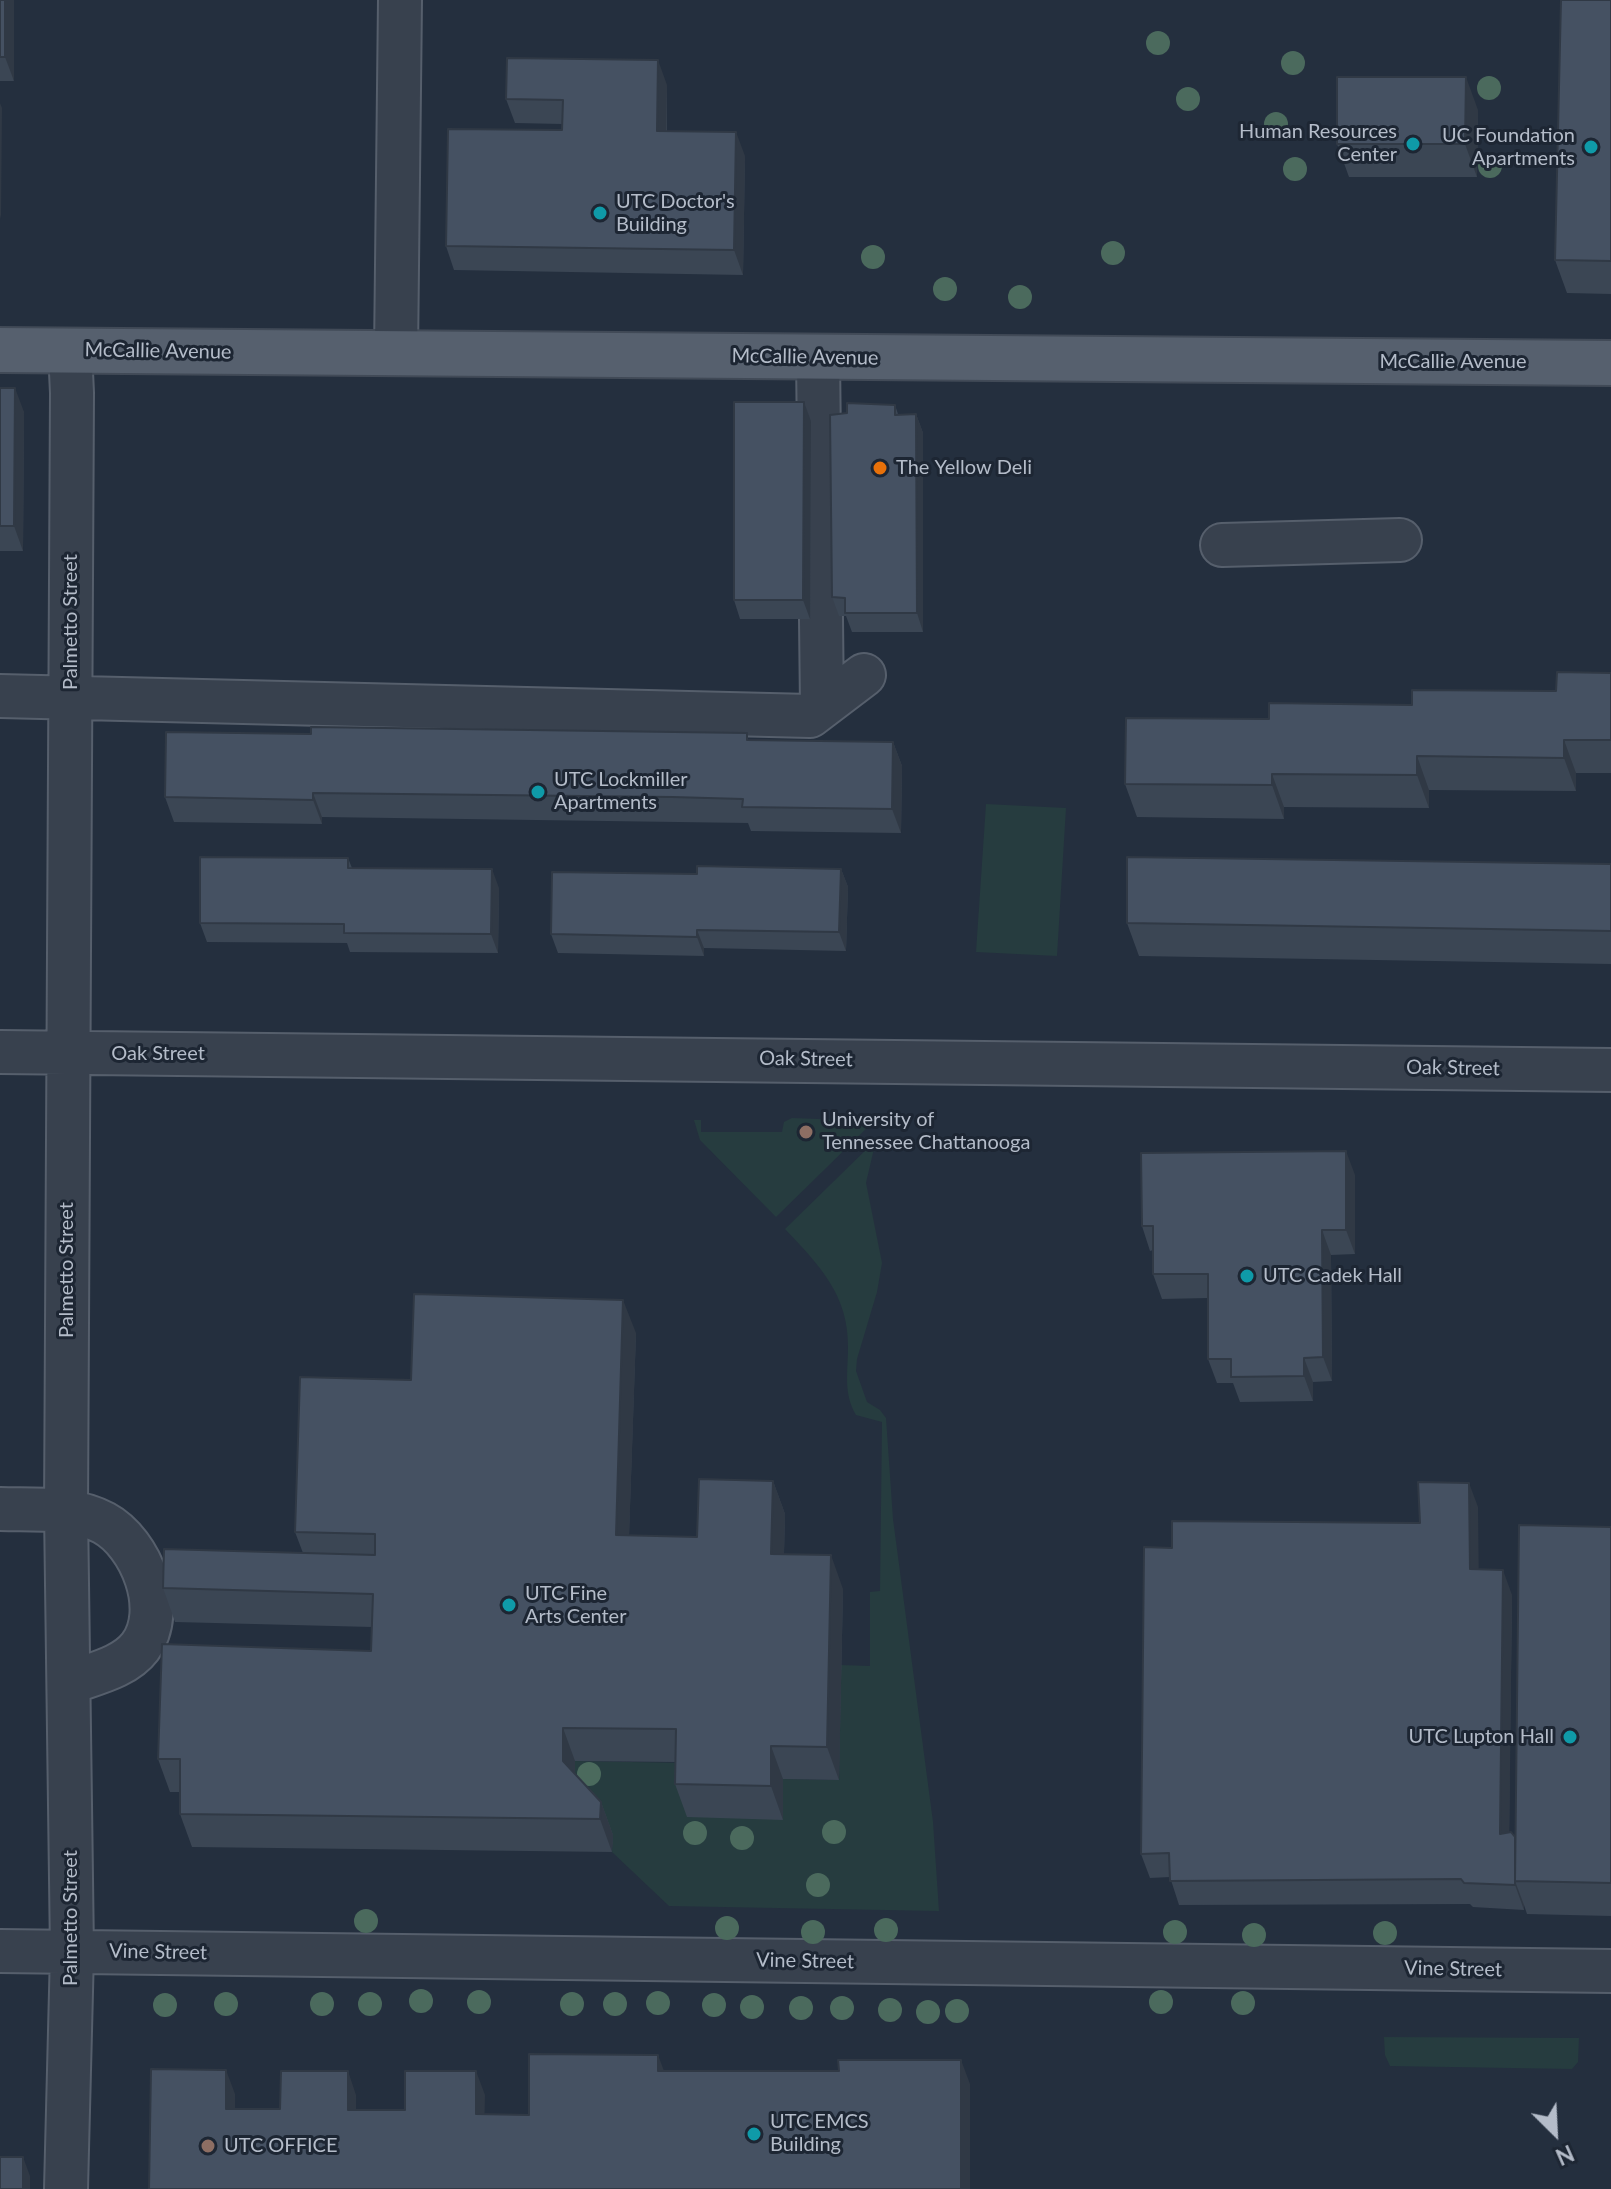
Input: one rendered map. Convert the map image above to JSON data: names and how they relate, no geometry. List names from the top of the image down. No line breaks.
{"streets":{"main road":["McCallie Avenue"],"street":["Palmetto Street","Oak Street","Vine Street"]},"crossings":[["McCallie Avenue","Palmetto Street"],["Palmetto Street","Oak Street"],["Palmetto Street","Vine Street"]],"places":["Human Resources Center","UC Foundation Apartments","UTC Doctor's Building","The Yellow Deli","UTC Lockmiller Apartments","University of Tennessee Chattanooga","UTC Cadek Hall","UTC Fine Arts Center","UTC Lupton Hall","UTC EMCS Building","UTC OFFICE"],"north":"bottom right"}
